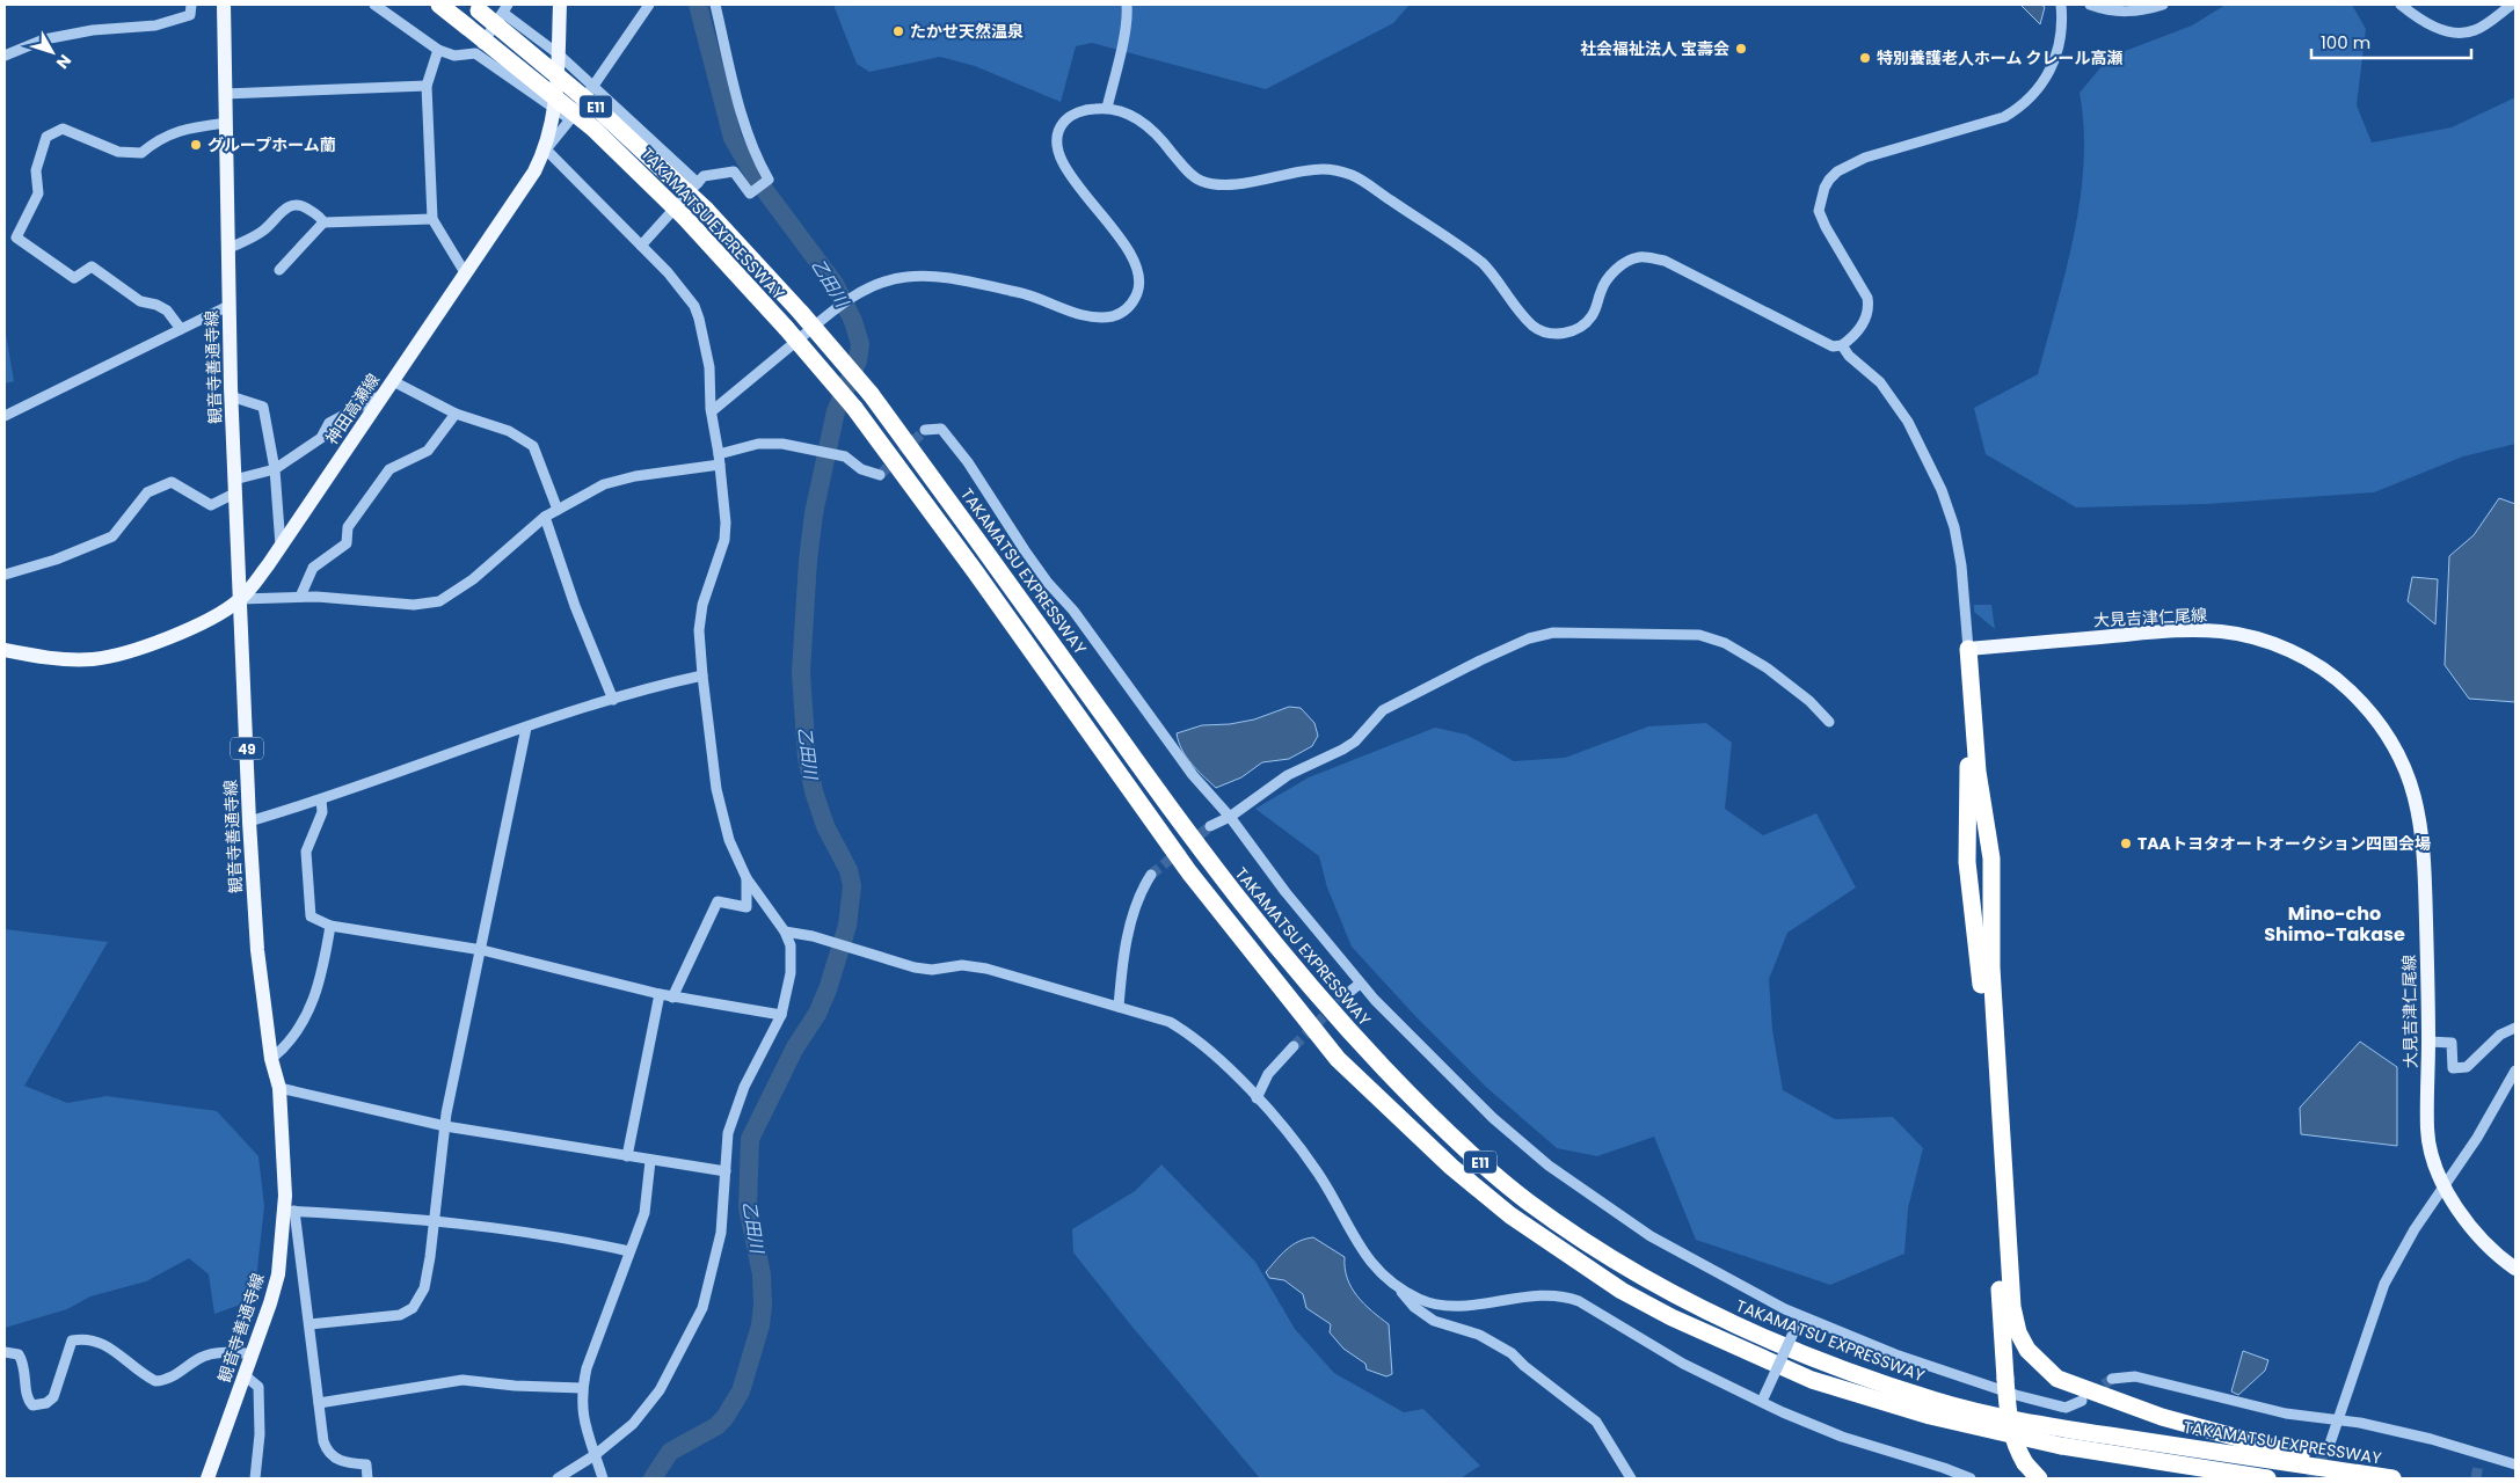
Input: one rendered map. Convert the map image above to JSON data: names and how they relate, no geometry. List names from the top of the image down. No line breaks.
{"streets":{"highway":["E11","TAKAMATSU EXPRESSWAY"],"main road":["観音寺善通寺線","神田高瀬線","大見吉津仁尾線","49"]},"crossings":[["観音寺善通寺線","神田高瀬線"]],"districts":["Mino-cho Shimo-Takase"],"water":["乙田川"],"places":["たかせ天然温泉","社会福祉法人 宝壽会","特別養護老人ホーム クレール高瀬","グループホーム蘭","TAAトヨタオートオークション四国会場"],"scale_bar":"100 m","north":"bottom right"}
